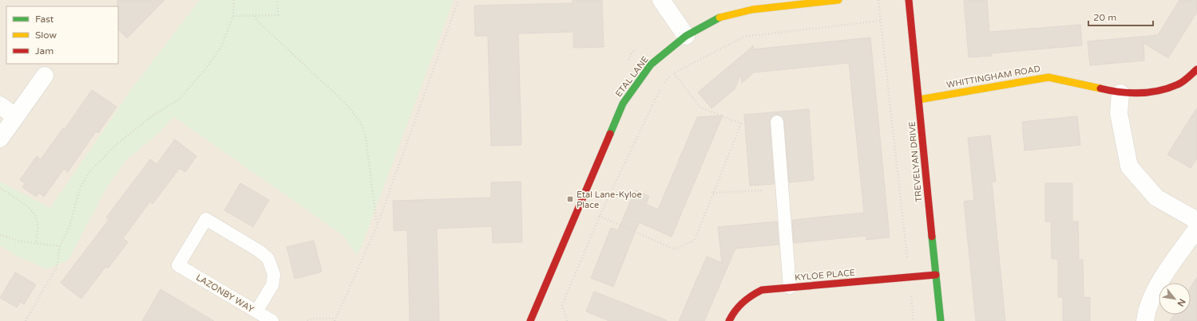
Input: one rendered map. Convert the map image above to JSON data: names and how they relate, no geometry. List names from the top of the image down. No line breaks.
{"streets":{"street":["ETAL LANE","WHITTINGHAM ROAD","TREVELYAN DRIVE","KYLOE PLACE"],"lane":["LAZONBY WAY"]},"crossings":[["WHITTINGHAM ROAD","TREVELYAN DRIVE"],["TREVELYAN DRIVE","KYLOE PLACE"]],"places":{"transit":["Etal Lane-Kyloe Place"]},"legend":["Fast","Slow","Jam"],"scale_bar":"20 m","north":"bottom right"}
